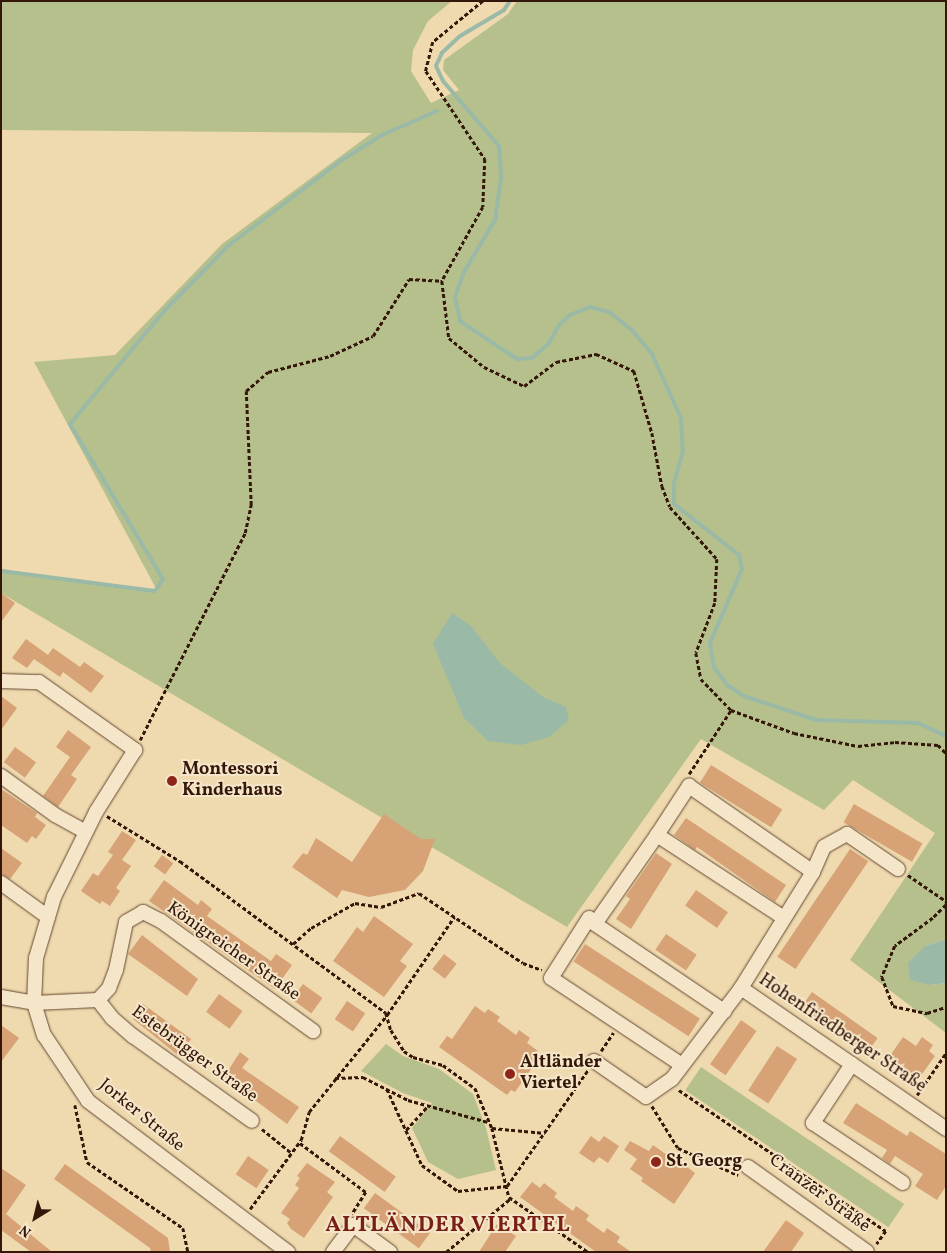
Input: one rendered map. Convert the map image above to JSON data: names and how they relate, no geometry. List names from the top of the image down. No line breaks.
{"streets":{"street":["Königreicher Straße","Hohenfriedberger Straße","Estebrügger Straße","Jorker Straße","Cranzer Straße"]},"crossings":[["Königreicher Straße","Estebrügger Straße"]],"districts":["ALTLÄNDER VIERTEL"],"places":["Montessori Kinderhaus","Altländer Viertel","St. Georg"],"north":"bottom left"}
